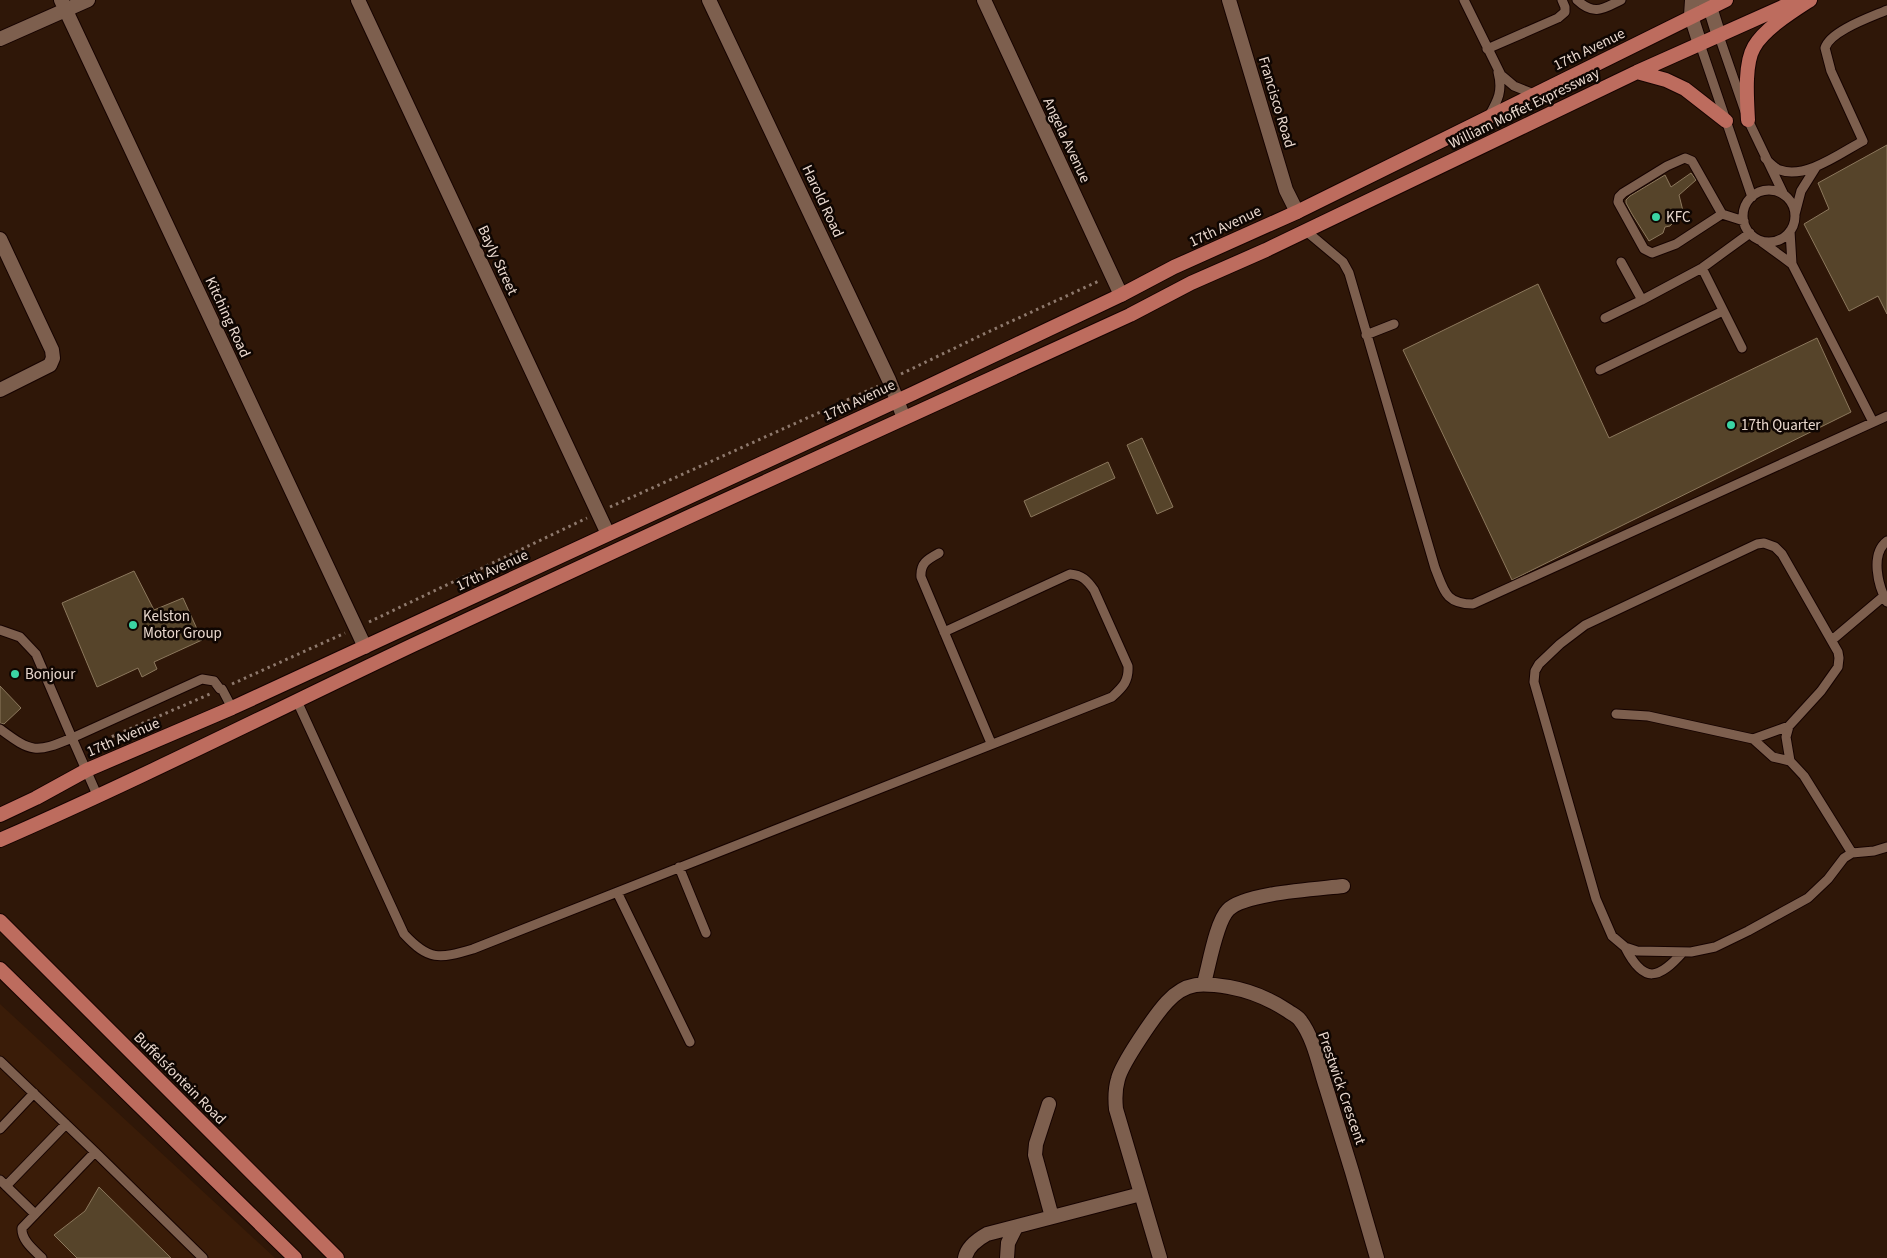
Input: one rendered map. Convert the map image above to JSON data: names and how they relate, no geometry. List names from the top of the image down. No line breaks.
{"streets":{"main road":["17th Avenue","William Moffet Expressway","Buffelsfontein Road"],"street":["Francisco Road","Angela Avenue","Harold Road","Bayly Street","Kitching Road","Prestwick Crescent"]},"crossings":[["17th Avenue","Francisco Road"],["17th Avenue","Angela Avenue"],["17th Avenue","Harold Road"],["17th Avenue","Bayly Street"],["17th Avenue","Kitching Road"],["William Moffet Expressway","Harold Road"]],"places":["KFC","17th Quarter","Kelston Motor Group","Bonjour"]}
